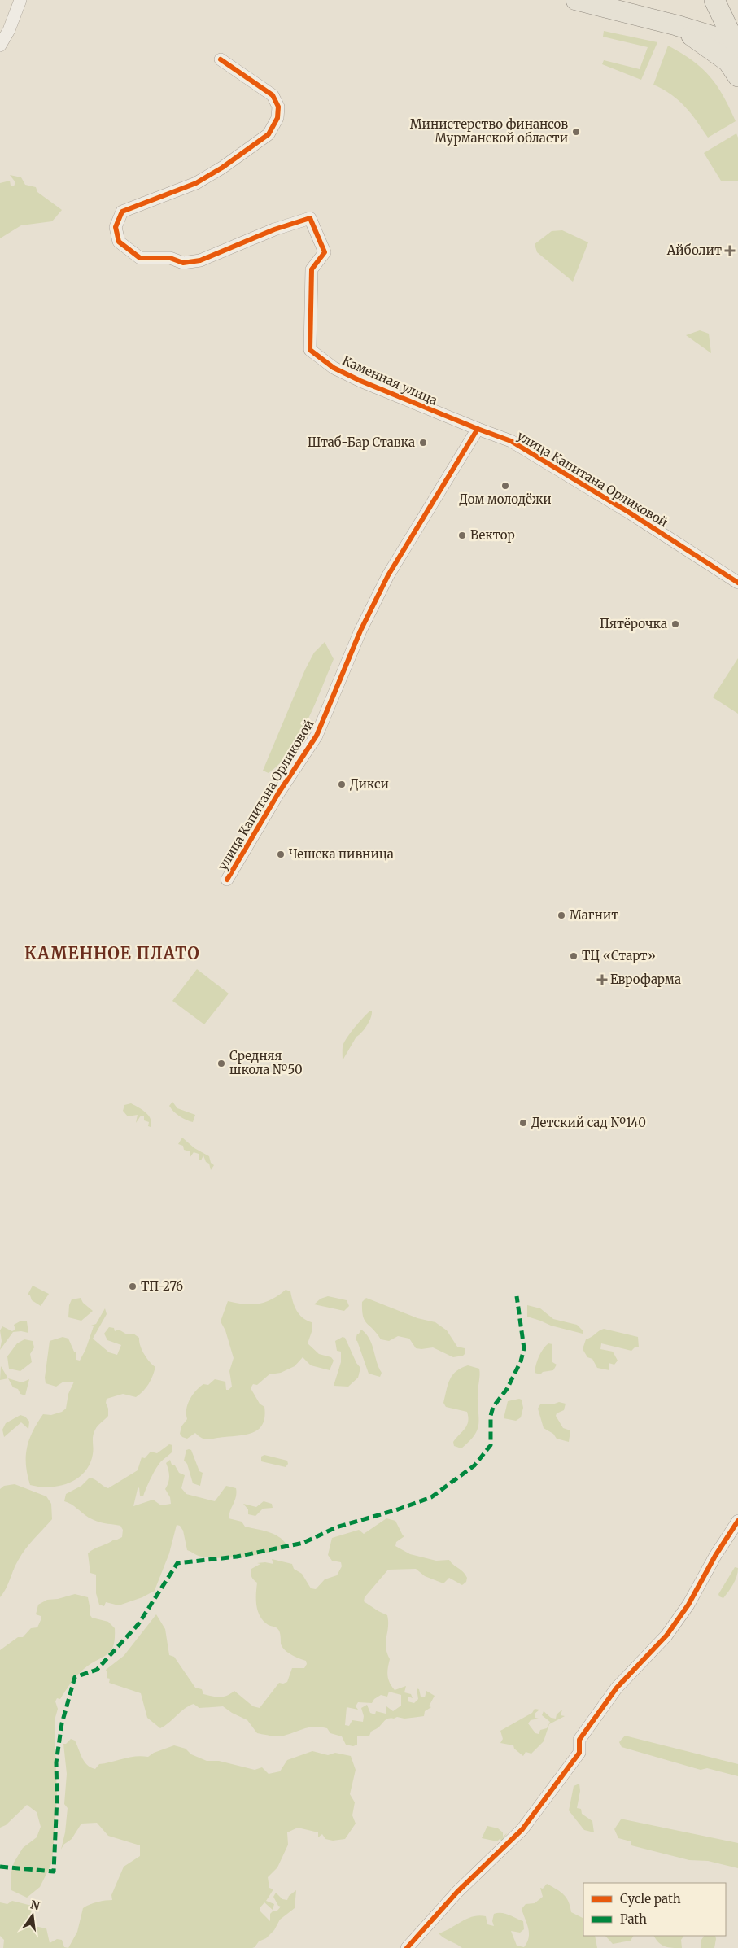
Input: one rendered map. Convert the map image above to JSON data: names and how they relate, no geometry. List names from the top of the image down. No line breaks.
{"streets":{"street":["Каменная улица","улица Капитана Орликовой"]},"crossings":[["Каменная улица","улица Капитана Орликовой"]],"districts":["КАМЕННОЕ ПЛАТО"],"places":{"other":["Министерство финансов Мурманской области","Штаб-Бар Ставка","Дом молодёжи","Вектор","Пятёрочка","Дикси","Чешска пивница","Магнит","ТЦ «Старт»","Средняя школа №50","Детский сад №140","ТП-276"],"health":["Айболит","Еврофарма"]},"legend":["Cycle path","Path"],"north":"top"}
